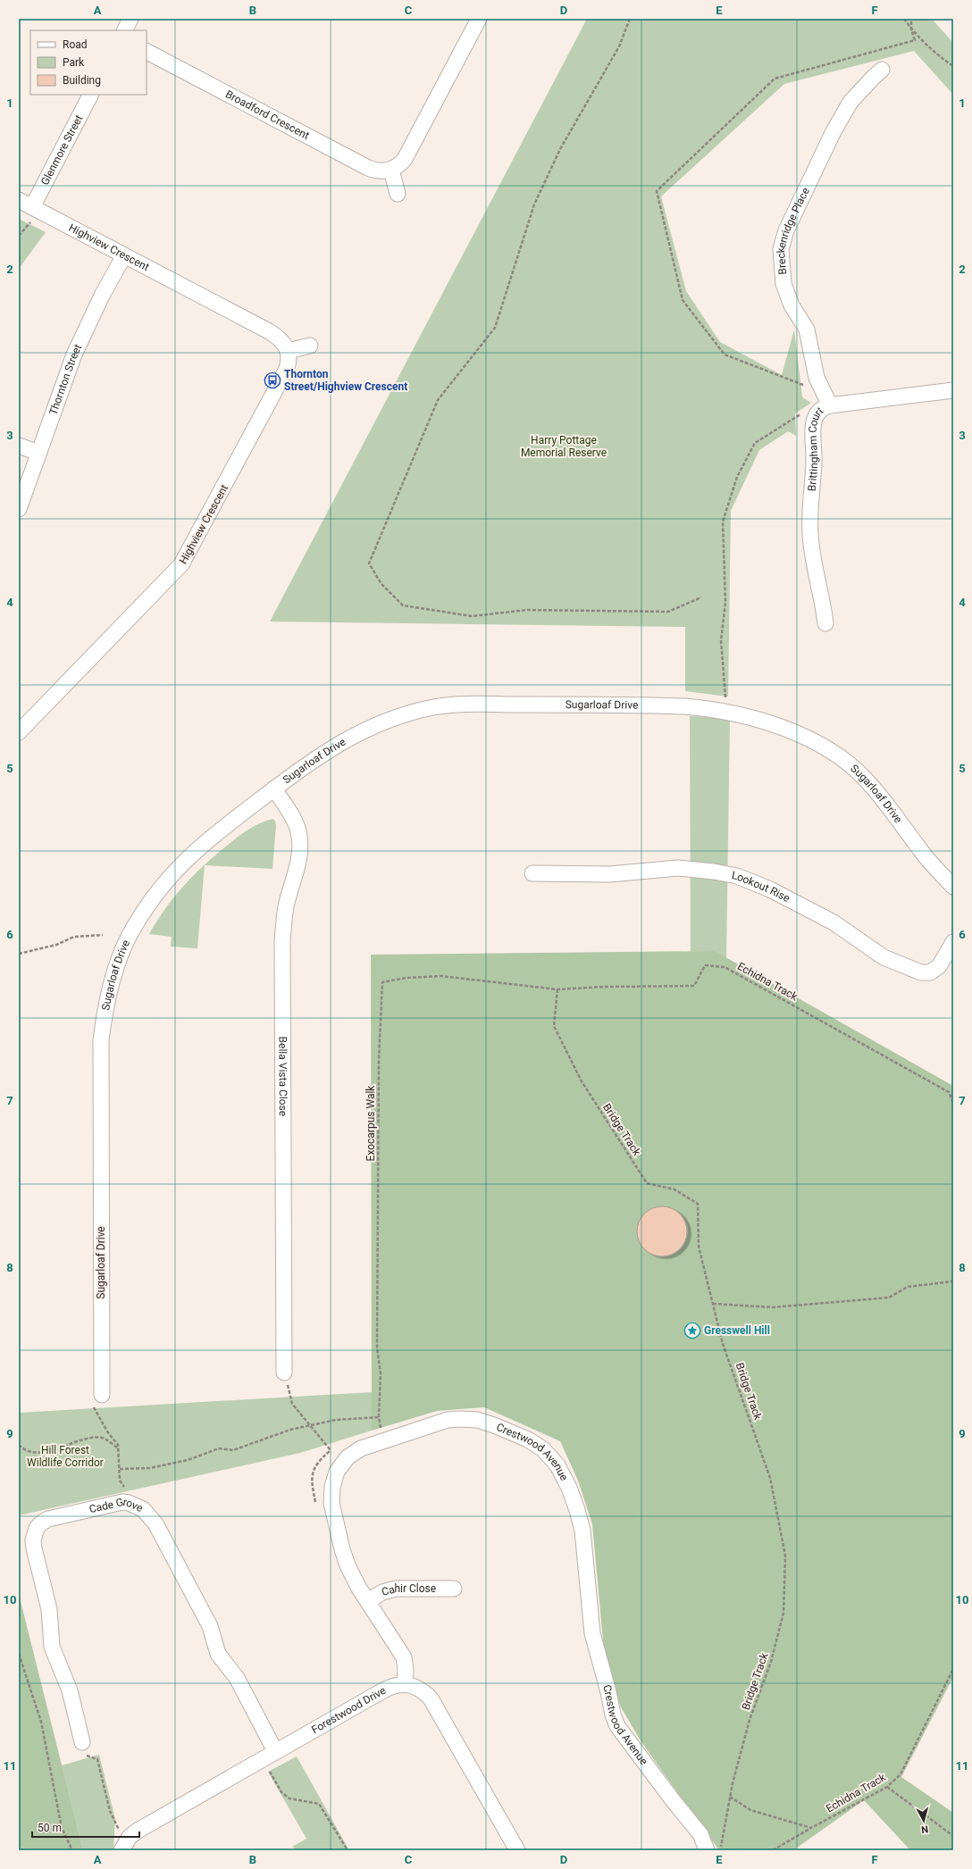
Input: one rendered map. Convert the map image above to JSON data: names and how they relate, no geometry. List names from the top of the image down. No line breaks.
{"streets":{"street":["Broadford Crescent","Glenmore Street","Breckenridge Place","Highview Crescent","Thornton Street","Brittingham Court","Sugarloaf Drive","Lookout Rise","Bella Vista Close","Crestwood Avenue","Cade Grove","Cahir Close","Forestwood Drive"],"path":["Echidna Track","Exocarpus Walk","Bridge Track"]},"crossings":[["Glenmore Street","Highview Crescent"],["Breckenridge Place","Brittingham Court"],["Highview Crescent","Thornton Street"],["Sugarloaf Drive","Bella Vista Close"],["Echidna Track","Exocarpus Walk"],["Echidna Track","Bridge Track"],["Exocarpus Walk","Bridge Track"],["Exocarpus Walk","Crestwood Avenue"],["Crestwood Avenue","Cahir Close"],["Crestwood Avenue","Forestwood Drive"],["Cade Grove","Forestwood Drive"]],"parks":["Harry Pottage Memorial Reserve","Hill Forest Wildlife Corridor"],"places":{"bus stop":["Thornton Street/Highview Crescent"],"place":["Gresswell Hill"]},"legend":["Road","Park","Building"],"scale_bar":"50 m","north":"bottom","grid":{"columns":["A","B","C","D","E","F"],"rows":["1","2","3","4","5","6","7","8","9","10","11"]}}
